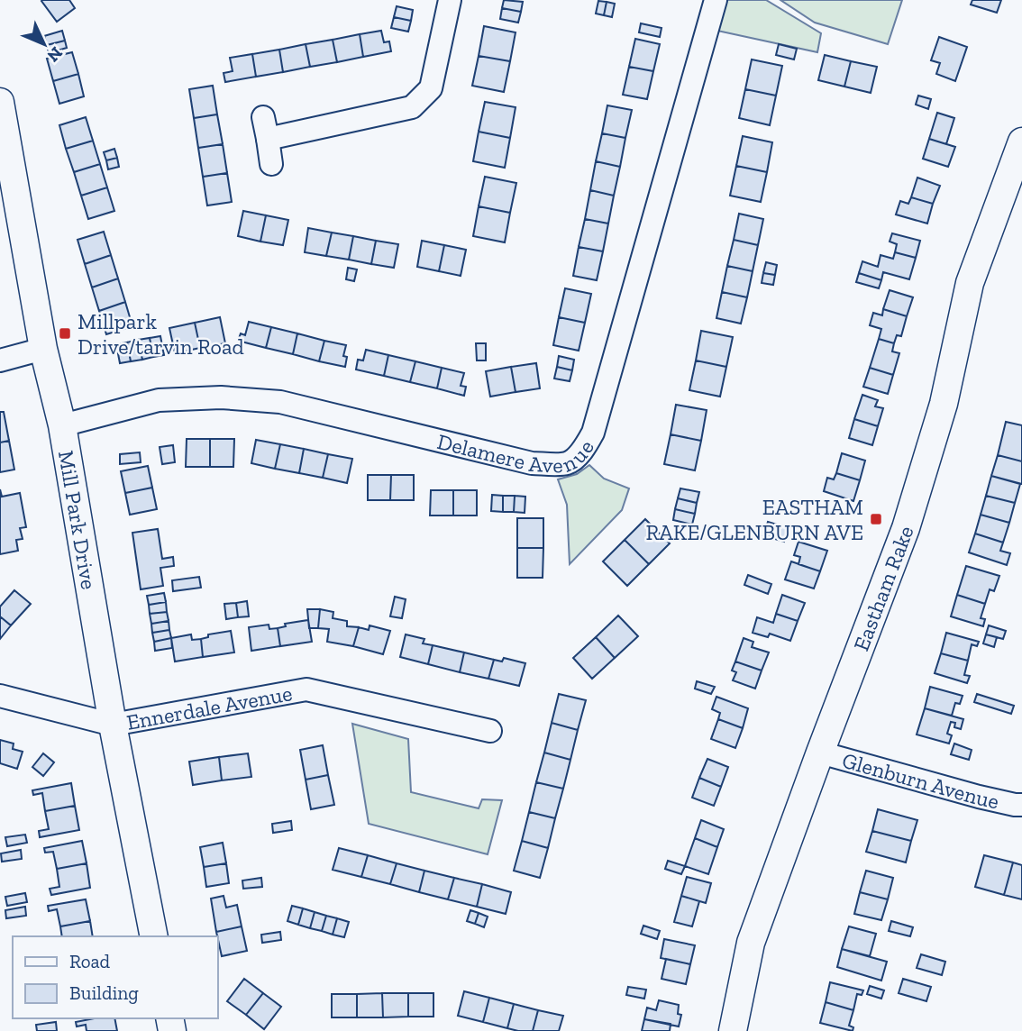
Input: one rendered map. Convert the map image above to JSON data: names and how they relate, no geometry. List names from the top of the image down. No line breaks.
{"streets":{"street":["Delamere Avenue","Mill Park Drive","Eastham Rake","Ennerdale Avenue","Glenburn Avenue"]},"crossings":[["Delamere Avenue","Mill Park Drive"],["Mill Park Drive","Ennerdale Avenue"],["Eastham Rake","Glenburn Avenue"]],"places":{"transit":["Millpark Drive/tarvin Road","EASTHAM RAKE/GLENBURN AVE"]},"legend":["Road","Building"],"north":"bottom right"}
